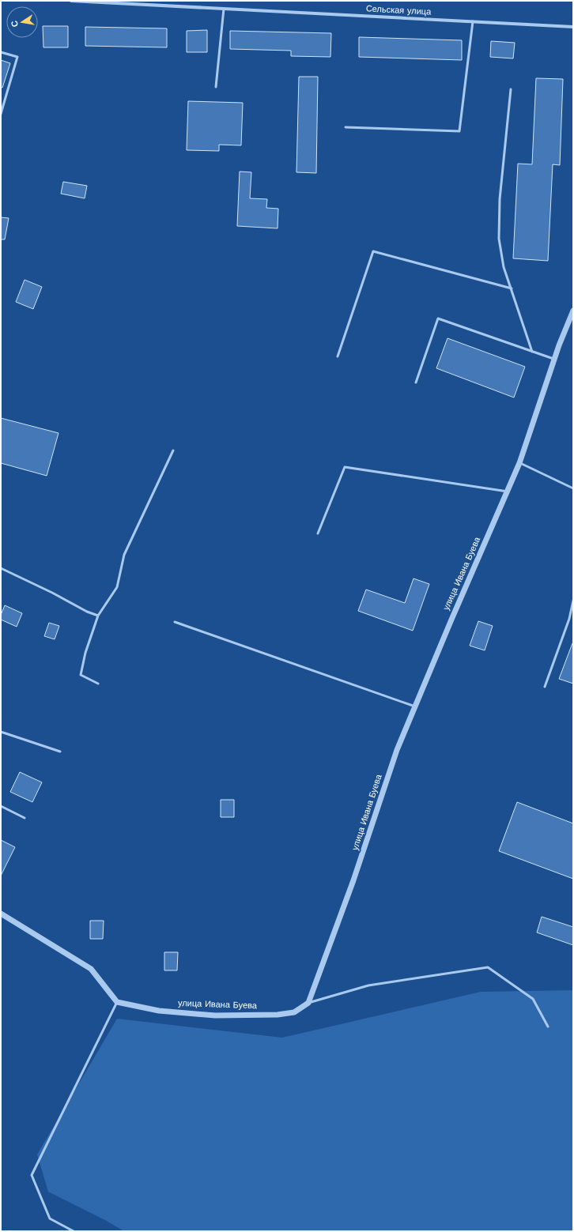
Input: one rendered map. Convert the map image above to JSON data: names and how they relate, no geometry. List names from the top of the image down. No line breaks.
{"streets":{"street":["Сельская улица","улица Ивана Буева"]},"north":"left"}
